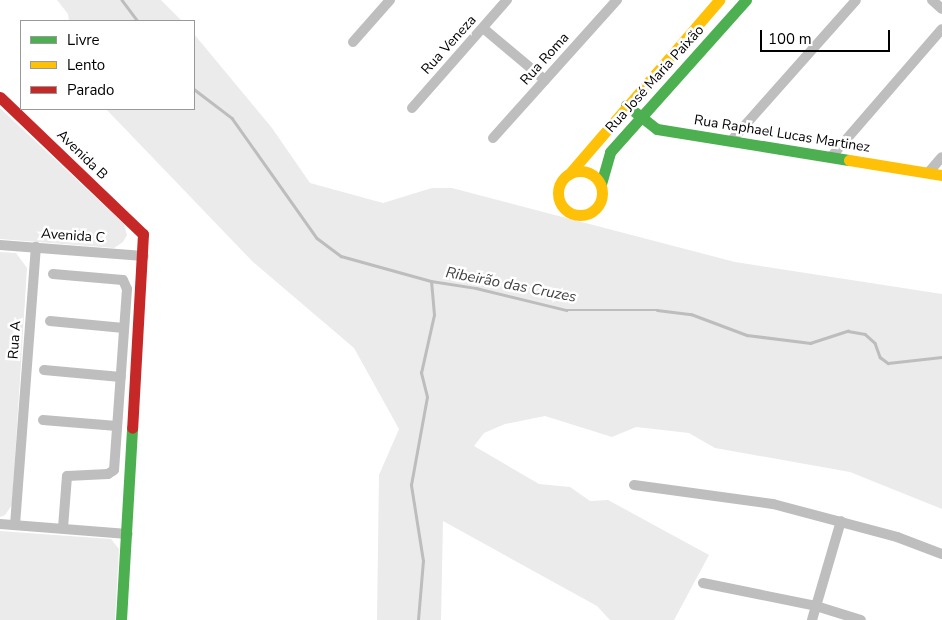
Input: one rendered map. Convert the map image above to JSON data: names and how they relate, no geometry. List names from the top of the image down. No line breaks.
{"streets":{"street":["Rua Veneza","Rua Roma","Rua José Maria Paixão","Rua Raphael Lucas Martinez","Avenida B","Avenida C","Rua A"]},"crossings":[["Rua José Maria Paixão","Rua Raphael Lucas Martinez"],["Avenida B","Avenida C"],["Avenida C","Rua A"]],"water":["Ribeirão das Cruzes"],"legend":["Livre","Lento","Parado"],"scale_bar":"100 m"}
